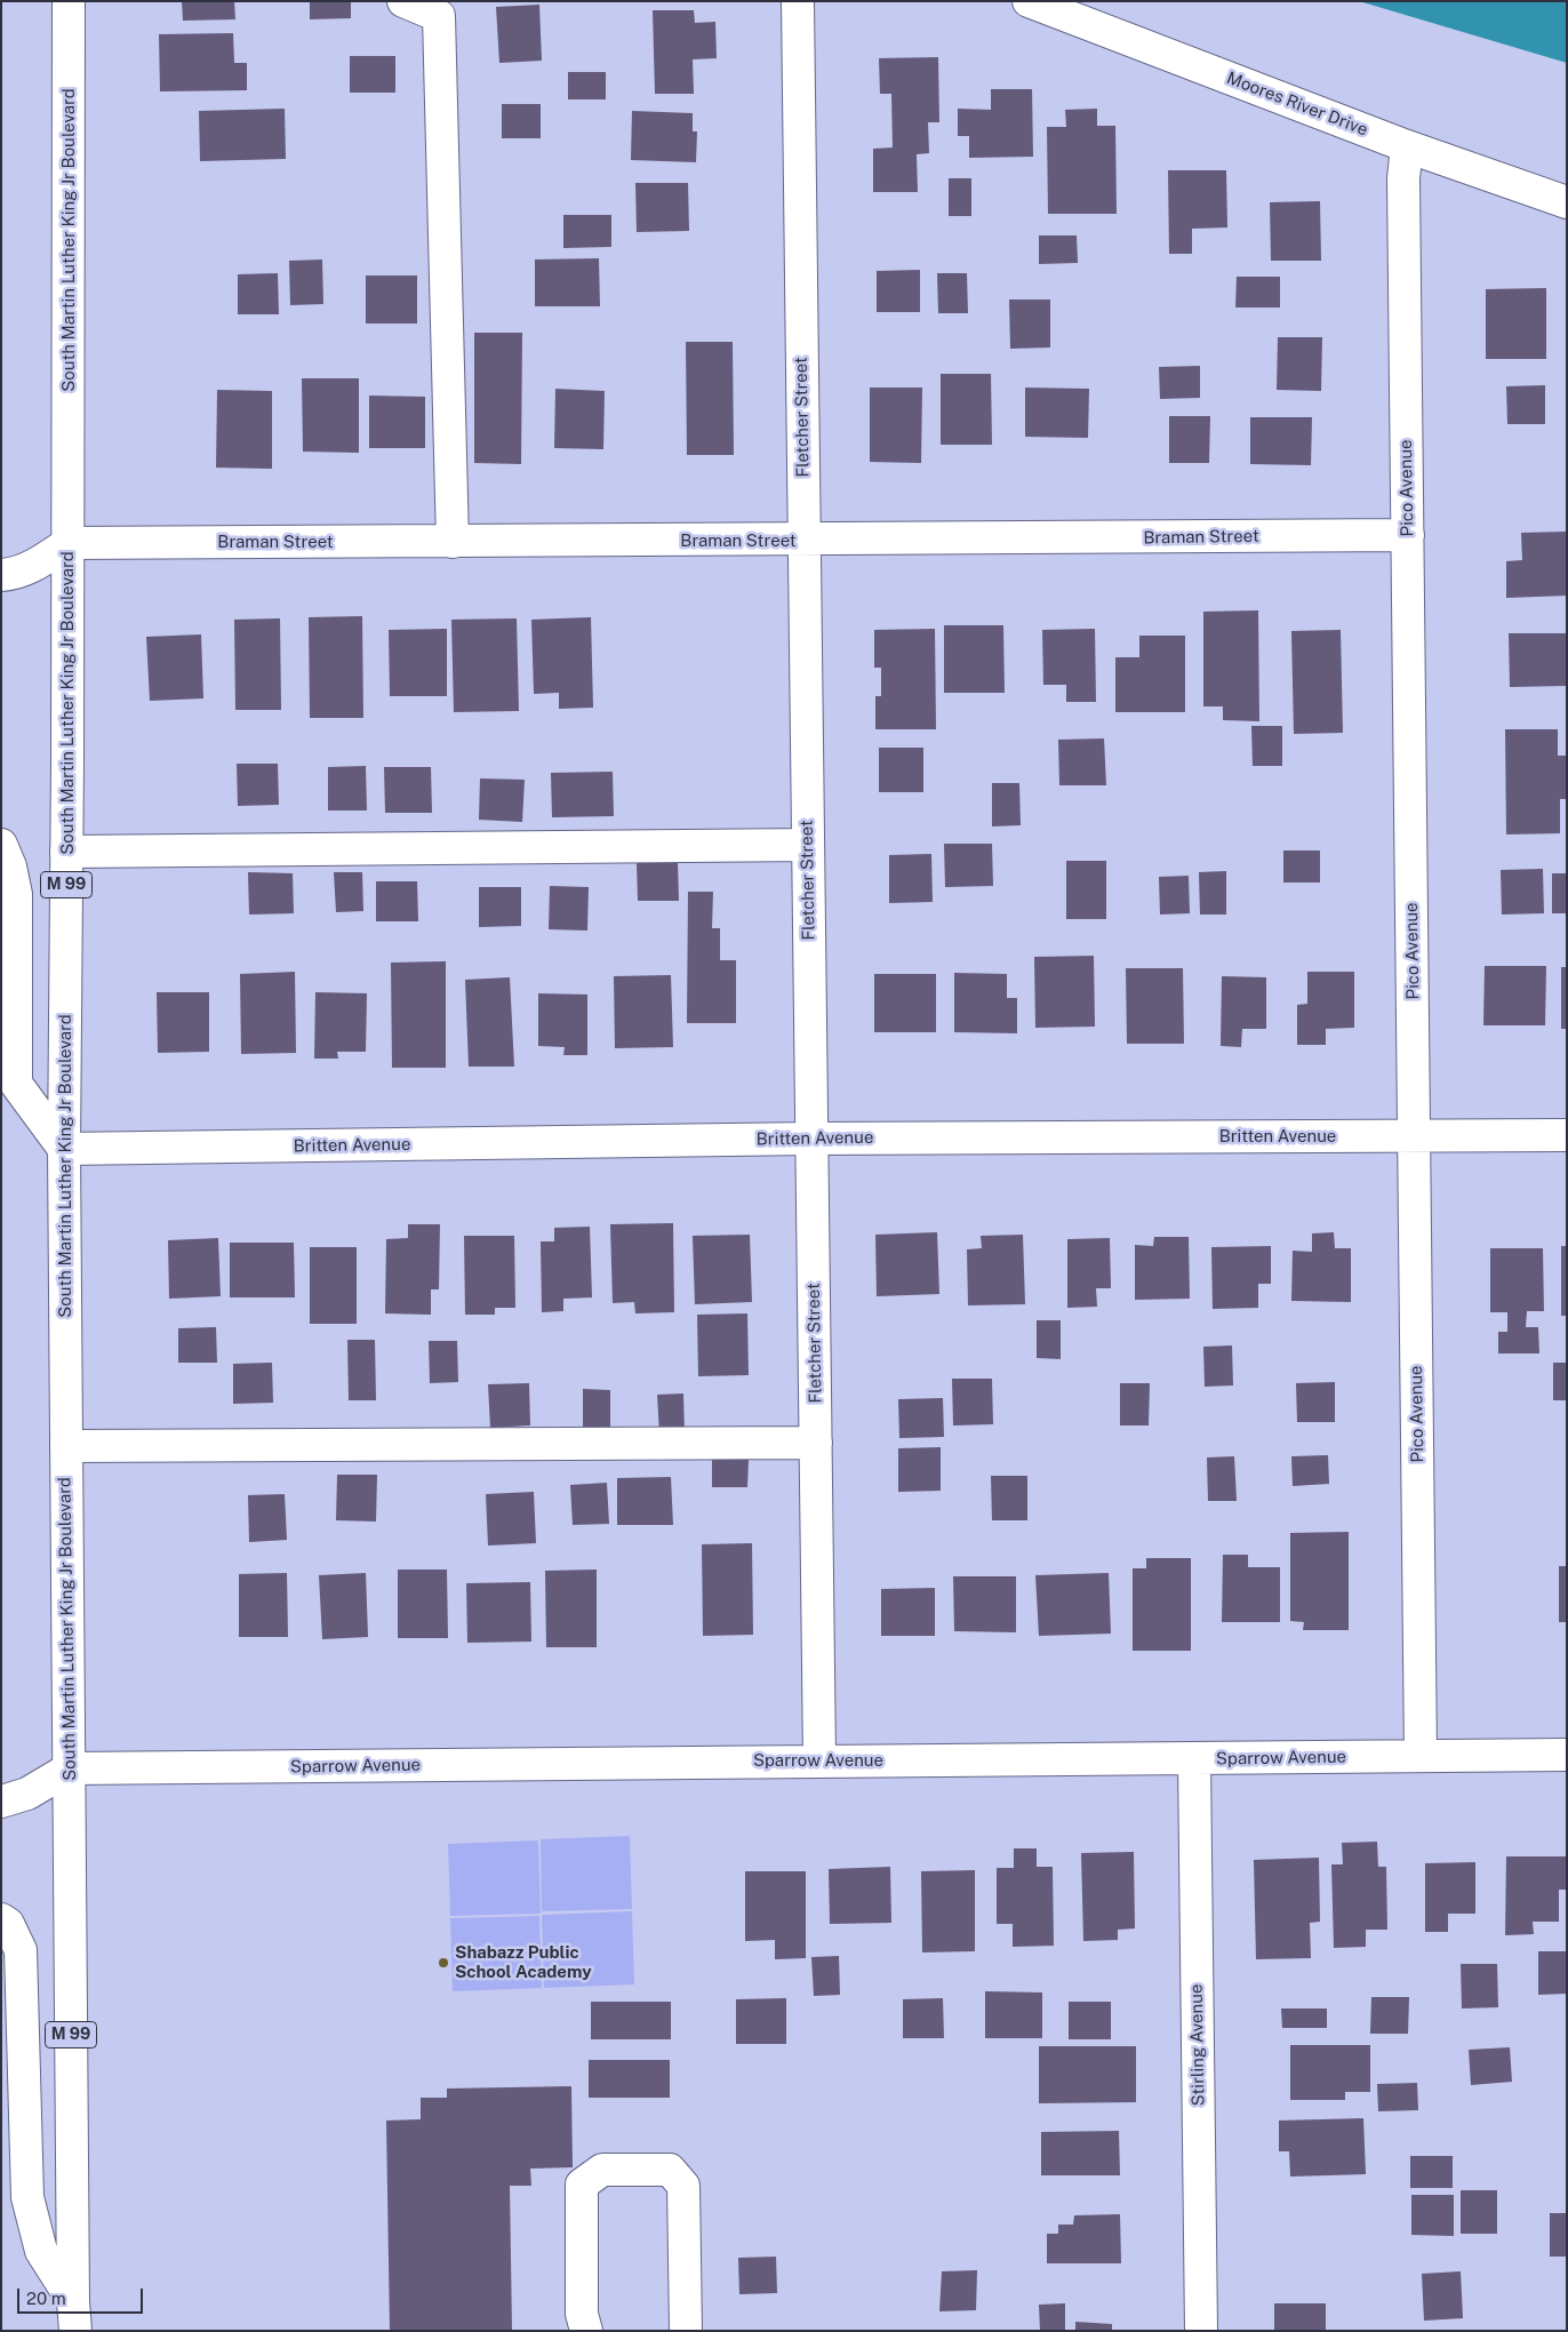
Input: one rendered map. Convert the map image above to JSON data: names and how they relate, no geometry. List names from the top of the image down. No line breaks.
{"streets":{"street":["Moores River Drive","South Martin Luther King Jr Boulevard","Fletcher Street","Pico Avenue","Braman Street","M 99","Britten Avenue","Sparrow Avenue","Stirling Avenue"]},"crossings":[["Moores River Drive","Pico Avenue"],["South Martin Luther King Jr Boulevard","Braman Street"],["South Martin Luther King Jr Boulevard","Britten Avenue"],["South Martin Luther King Jr Boulevard","Sparrow Avenue"],["Fletcher Street","Braman Street"],["Fletcher Street","Britten Avenue"],["Fletcher Street","Sparrow Avenue"],["Pico Avenue","Braman Street"],["Pico Avenue","Britten Avenue"],["Pico Avenue","Sparrow Avenue"],["Sparrow Avenue","Stirling Avenue"]],"places":["Shabazz Public School Academy"],"scale_bar":"20 m"}
